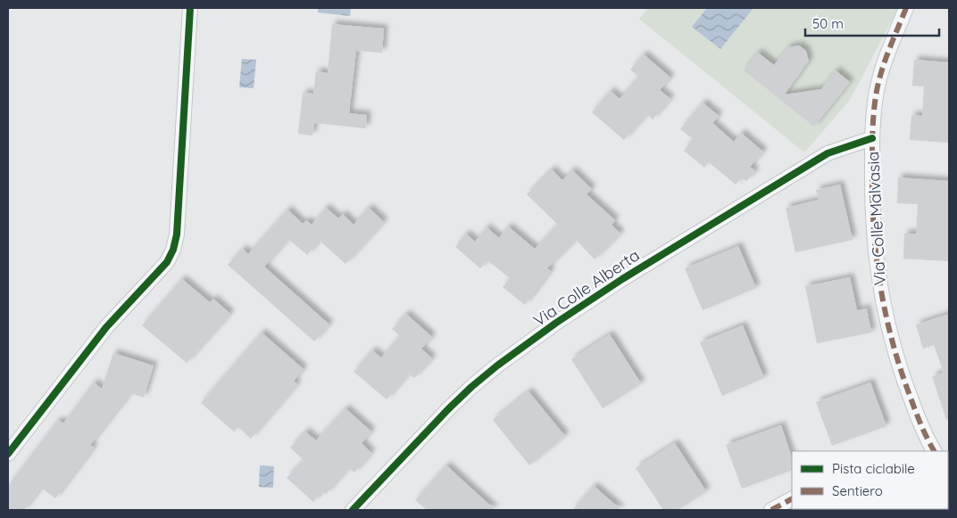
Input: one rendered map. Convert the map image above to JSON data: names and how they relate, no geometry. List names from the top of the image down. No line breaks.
{"streets":{"street":["Via Colle Malvasia","Via Colle Alberta"]},"crossings":[["Via Colle Malvasia","Via Colle Alberta"]],"legend":["Pista ciclabile","Sentiero"],"scale_bar":"50 m"}
